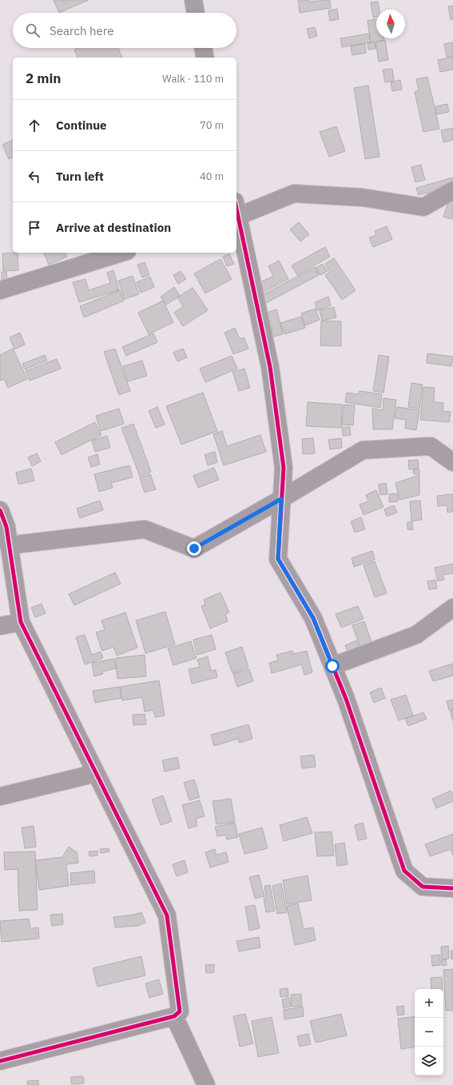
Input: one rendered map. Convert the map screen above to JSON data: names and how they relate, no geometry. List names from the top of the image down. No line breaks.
{"north":"top","page":{"search":"Search here","heading":["2 min","Walk · 110 m"],"list":[["Continue","70 m"],["Turn left","40 m"],"Arrive at destination"],"map_buttons":["+","−"]}}
